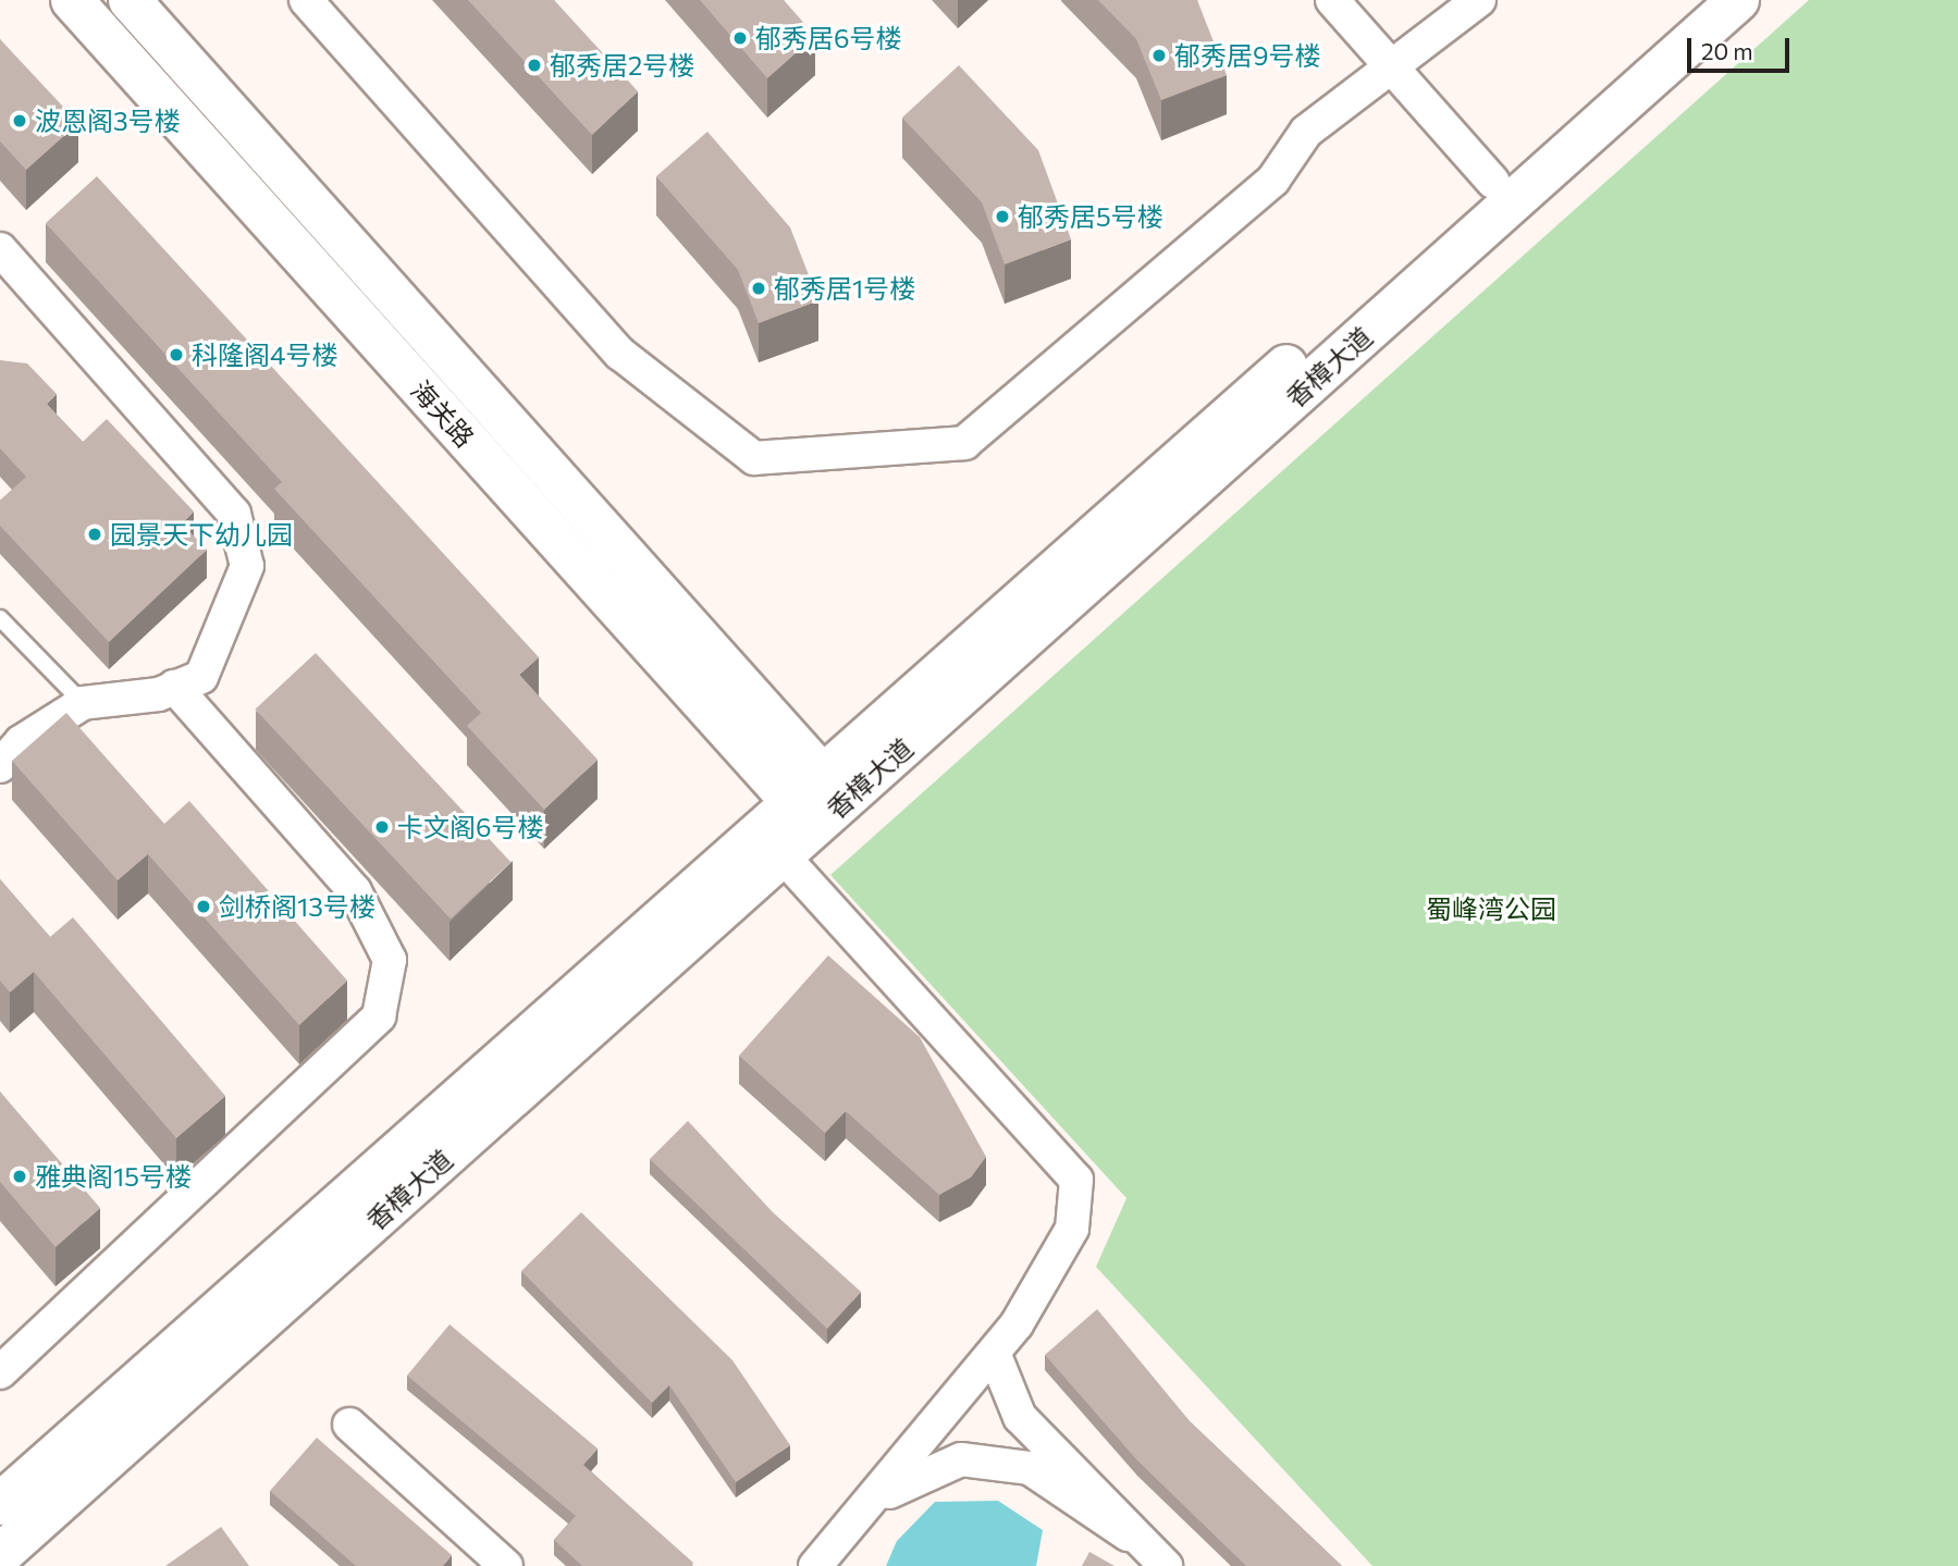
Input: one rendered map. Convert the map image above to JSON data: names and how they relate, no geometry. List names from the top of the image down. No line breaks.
{"streets":{"street":["香樟大道","海关路"]},"crossings":[["香樟大道","海关路"]],"parks":["蜀峰湾公园"],"places":["郁秀居6号楼","郁秀居9号楼","郁秀居2号楼","波恩阁3号楼","郁秀居5号楼","郁秀居1号楼","科隆阁4号楼","园景天下幼儿园","卡文阁6号楼","剑桥阁13号楼","雅典阁15号楼"],"scale_bar":"20 m"}
